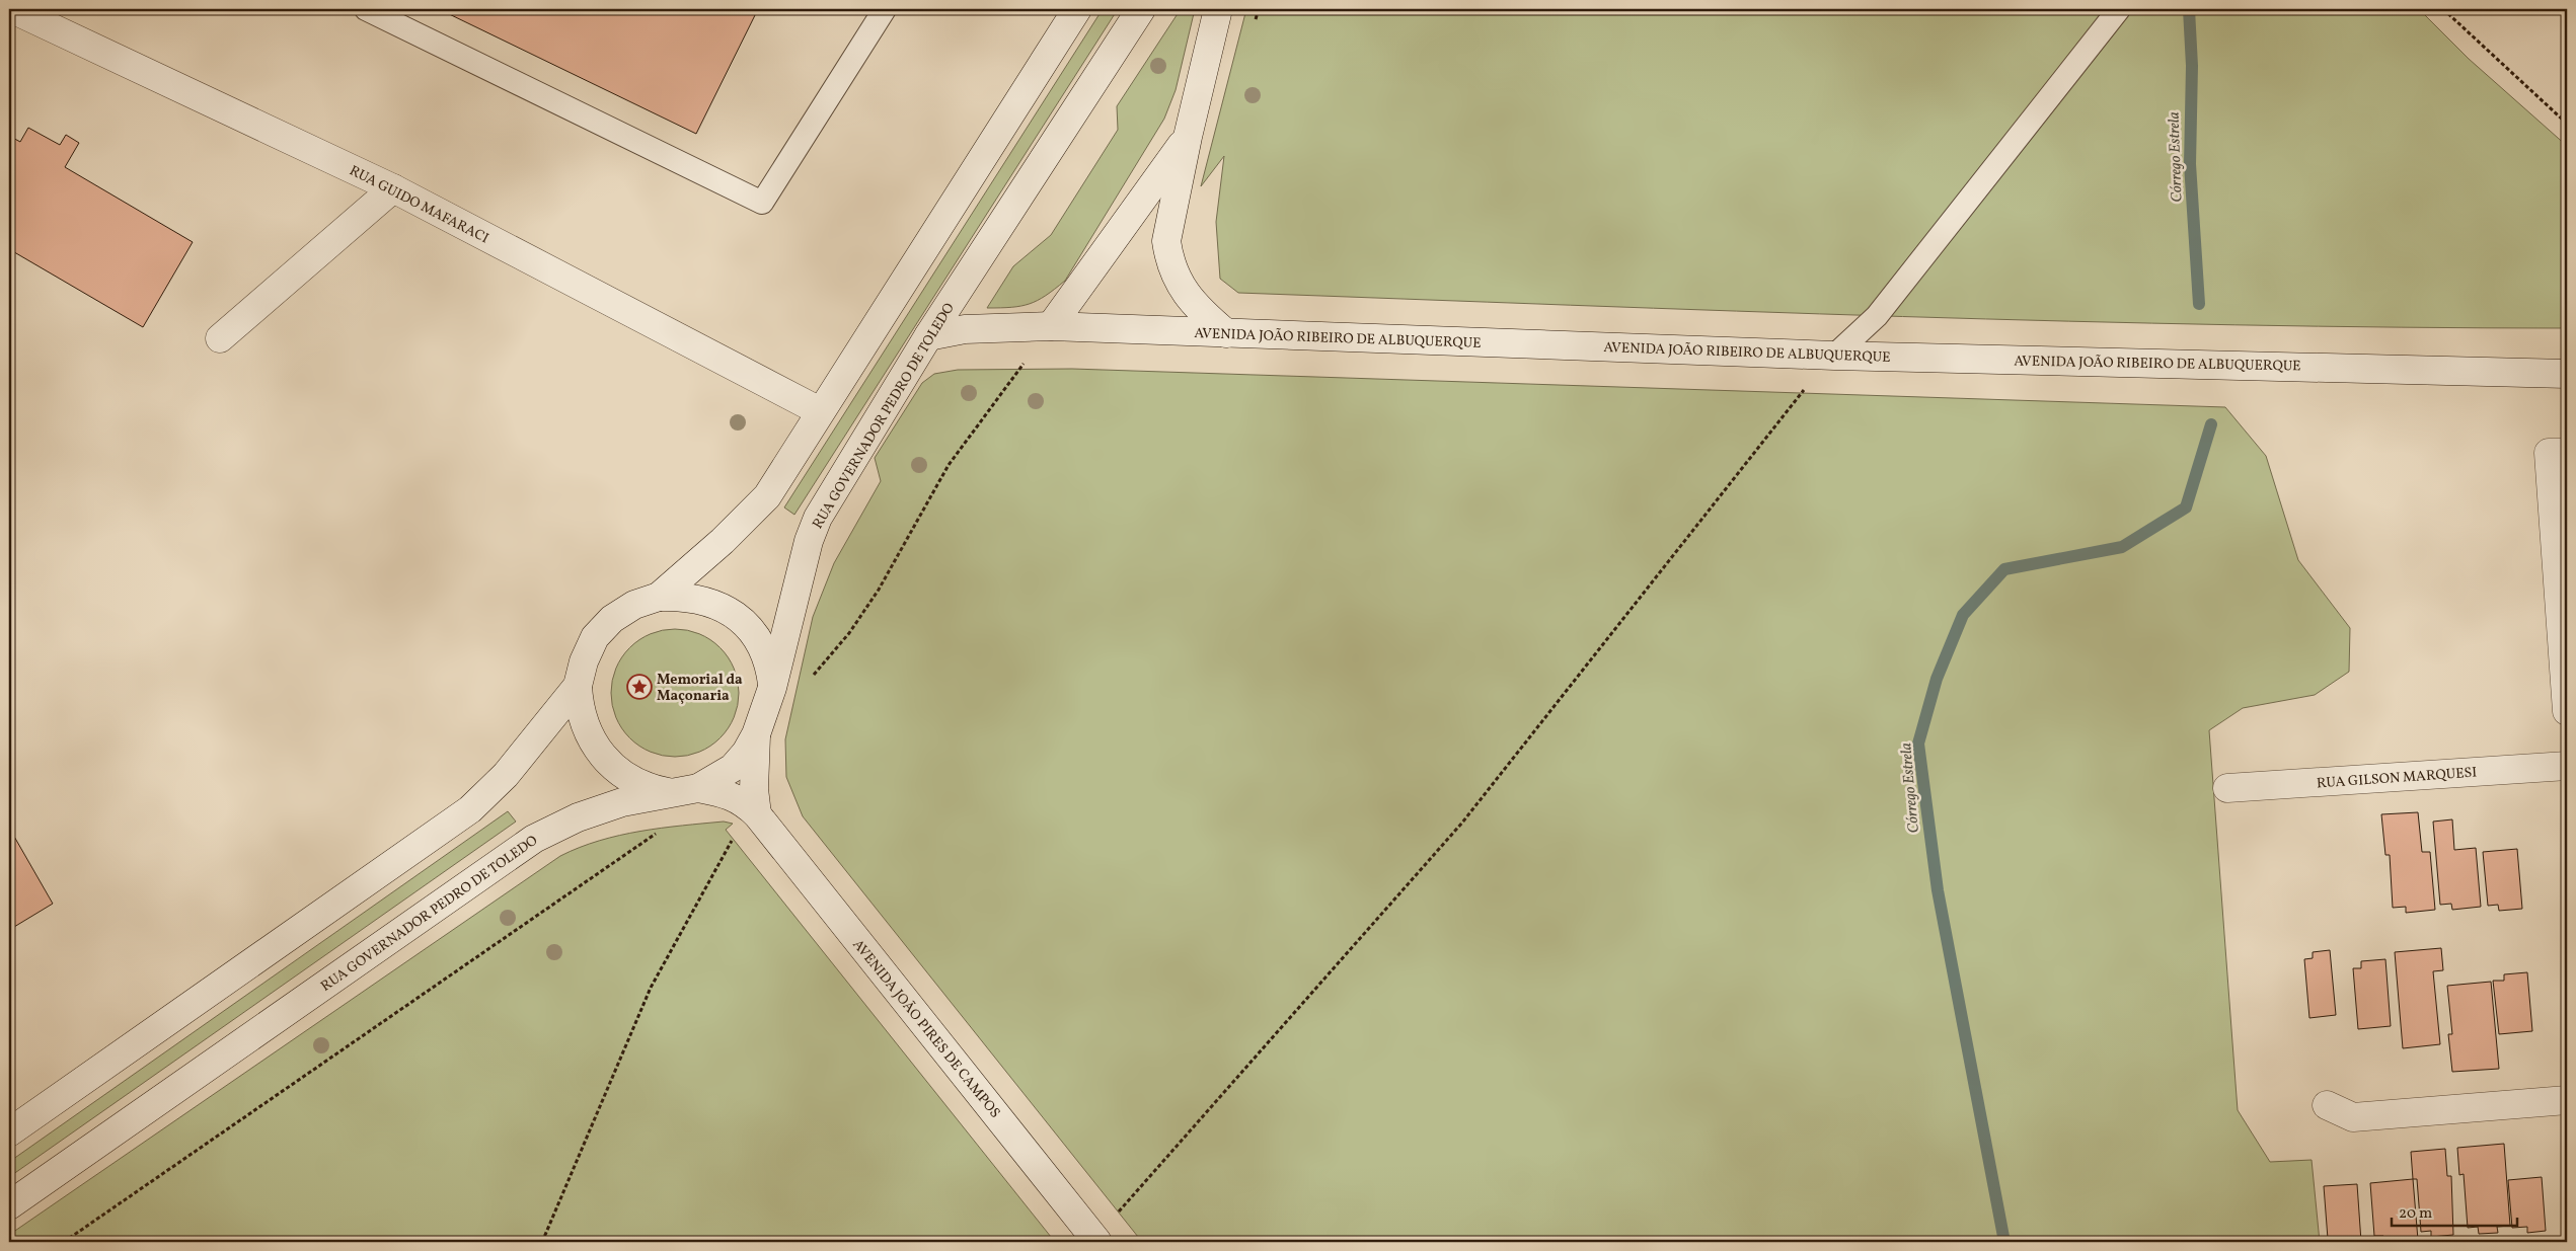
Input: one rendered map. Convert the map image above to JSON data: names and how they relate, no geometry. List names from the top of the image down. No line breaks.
{"streets":{"street":["RUA GUIDO MAFARACI","AVENIDA JOÃO RIBEIRO DE ALBUQUERQUE","RUA GOVERNADOR PEDRO DE TOLEDO","RUA GILSON MARQUESI","AVENIDA JOÃO PIRES DE CAMPOS"]},"crossings":[["AVENIDA JOÃO RIBEIRO DE ALBUQUERQUE","RUA GOVERNADOR PEDRO DE TOLEDO"],["RUA GOVERNADOR PEDRO DE TOLEDO","AVENIDA JOÃO PIRES DE CAMPOS"]],"water":["Córrego Estrela"],"places":{"place":["Memorial da Maçonaria"]},"scale_bar":"20 m"}
